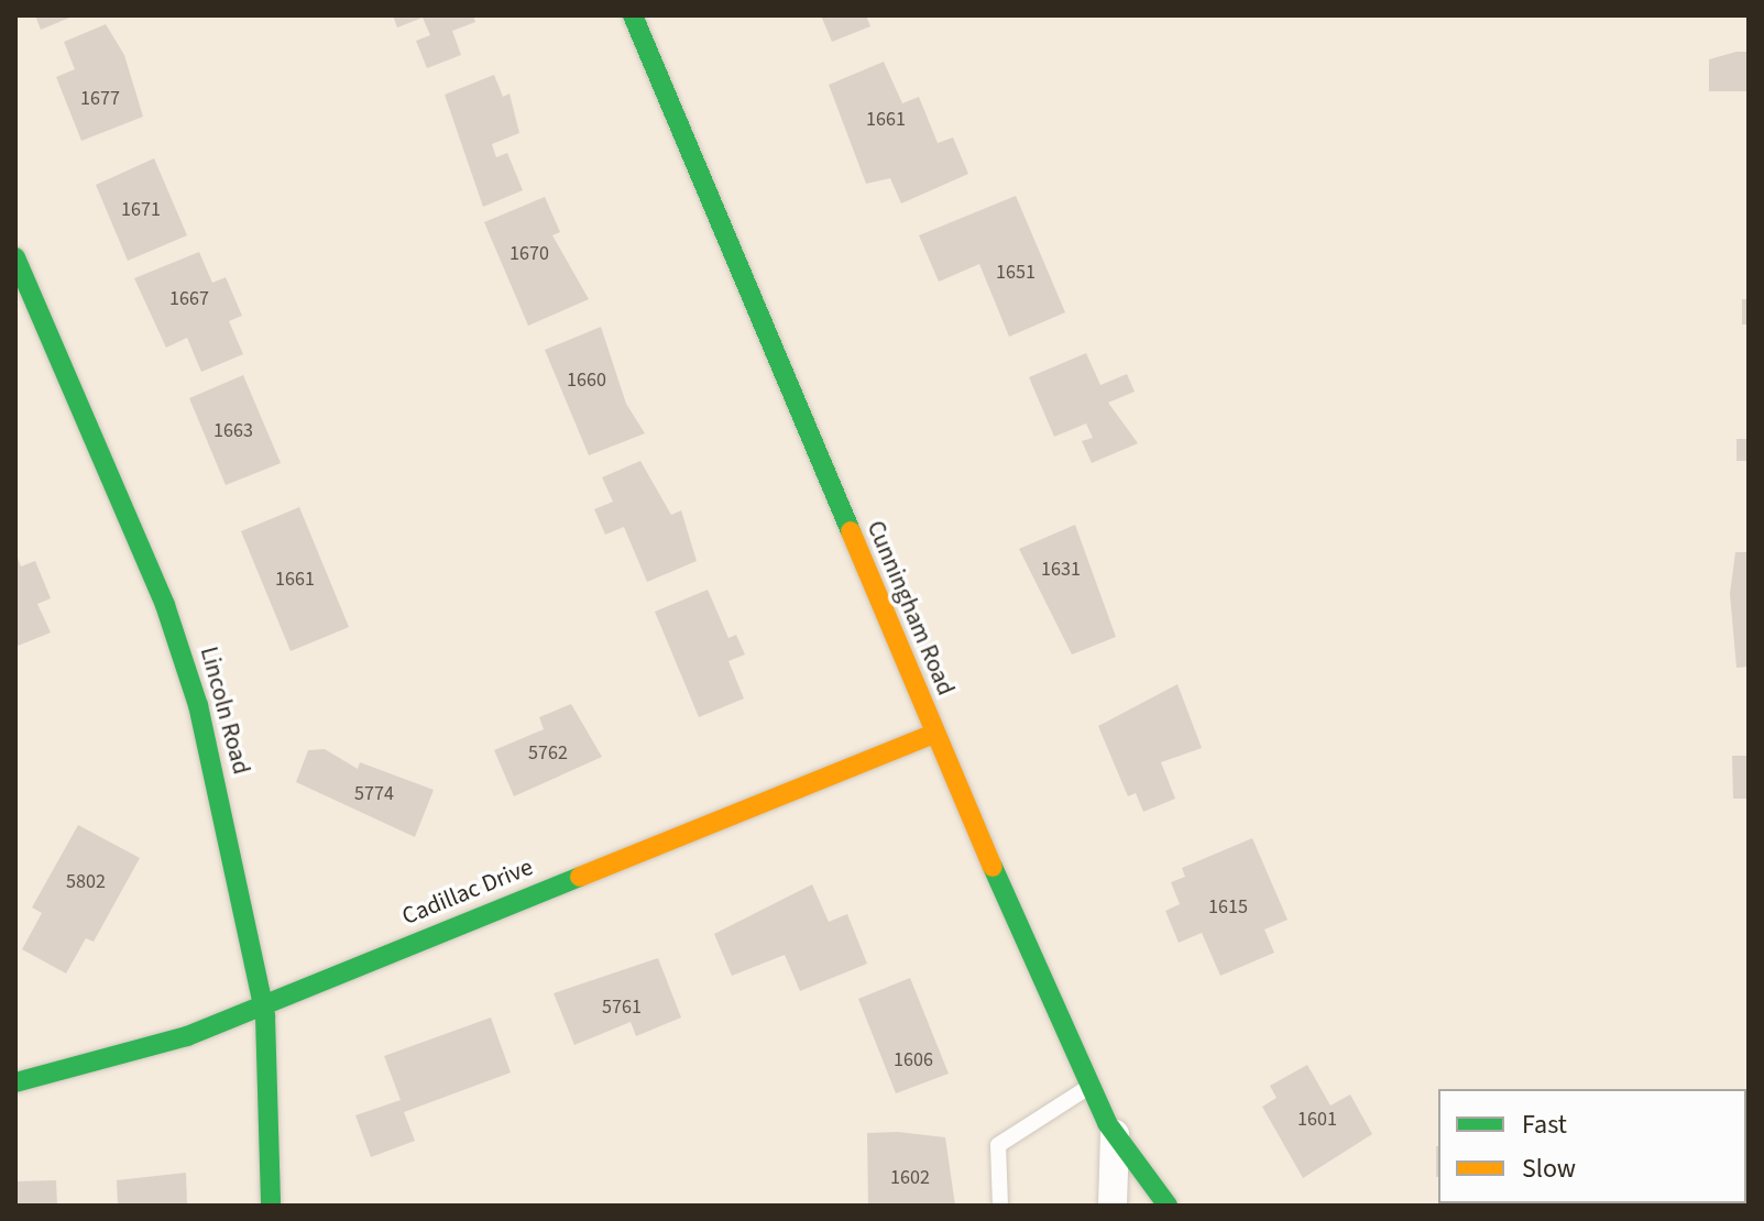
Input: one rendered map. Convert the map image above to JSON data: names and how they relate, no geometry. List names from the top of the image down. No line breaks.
{"streets":{"street":["Cunningham Road","Lincoln Road","Cadillac Drive"]},"crossings":[["Cunningham Road","Cadillac Drive"],["Lincoln Road","Cadillac Drive"]],"house_numbers":["1677","1661","1671","1670","1651","1667","1660","1663","1631","1661","5762","5774","5802","1615","5761","1606","1601","1602"],"legend":["Fast","Slow"]}
